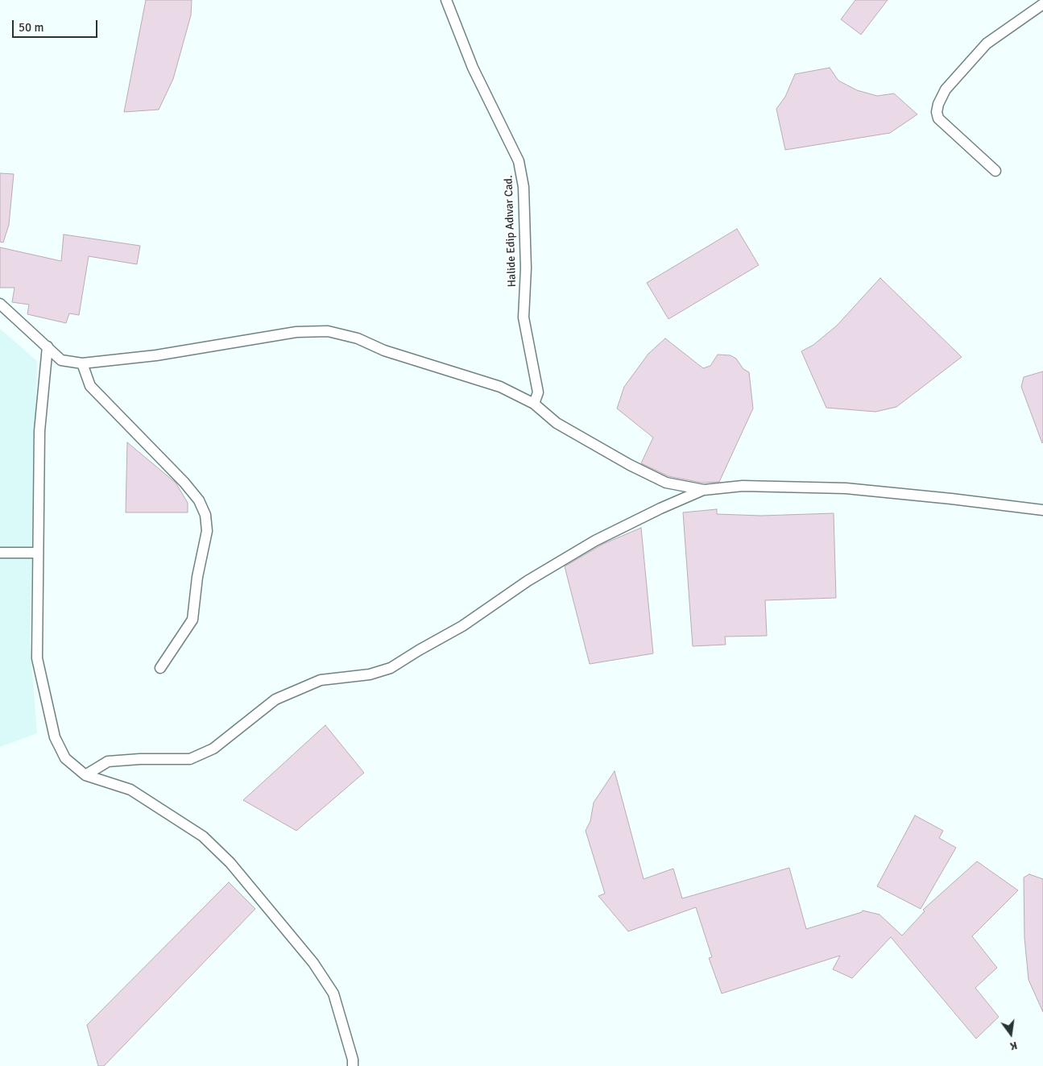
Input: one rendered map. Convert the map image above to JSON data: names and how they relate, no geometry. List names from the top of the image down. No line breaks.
{"streets":{"street":["Halide Edip Adıvar Cad."]},"scale_bar":"50 m","north":"bottom"}
